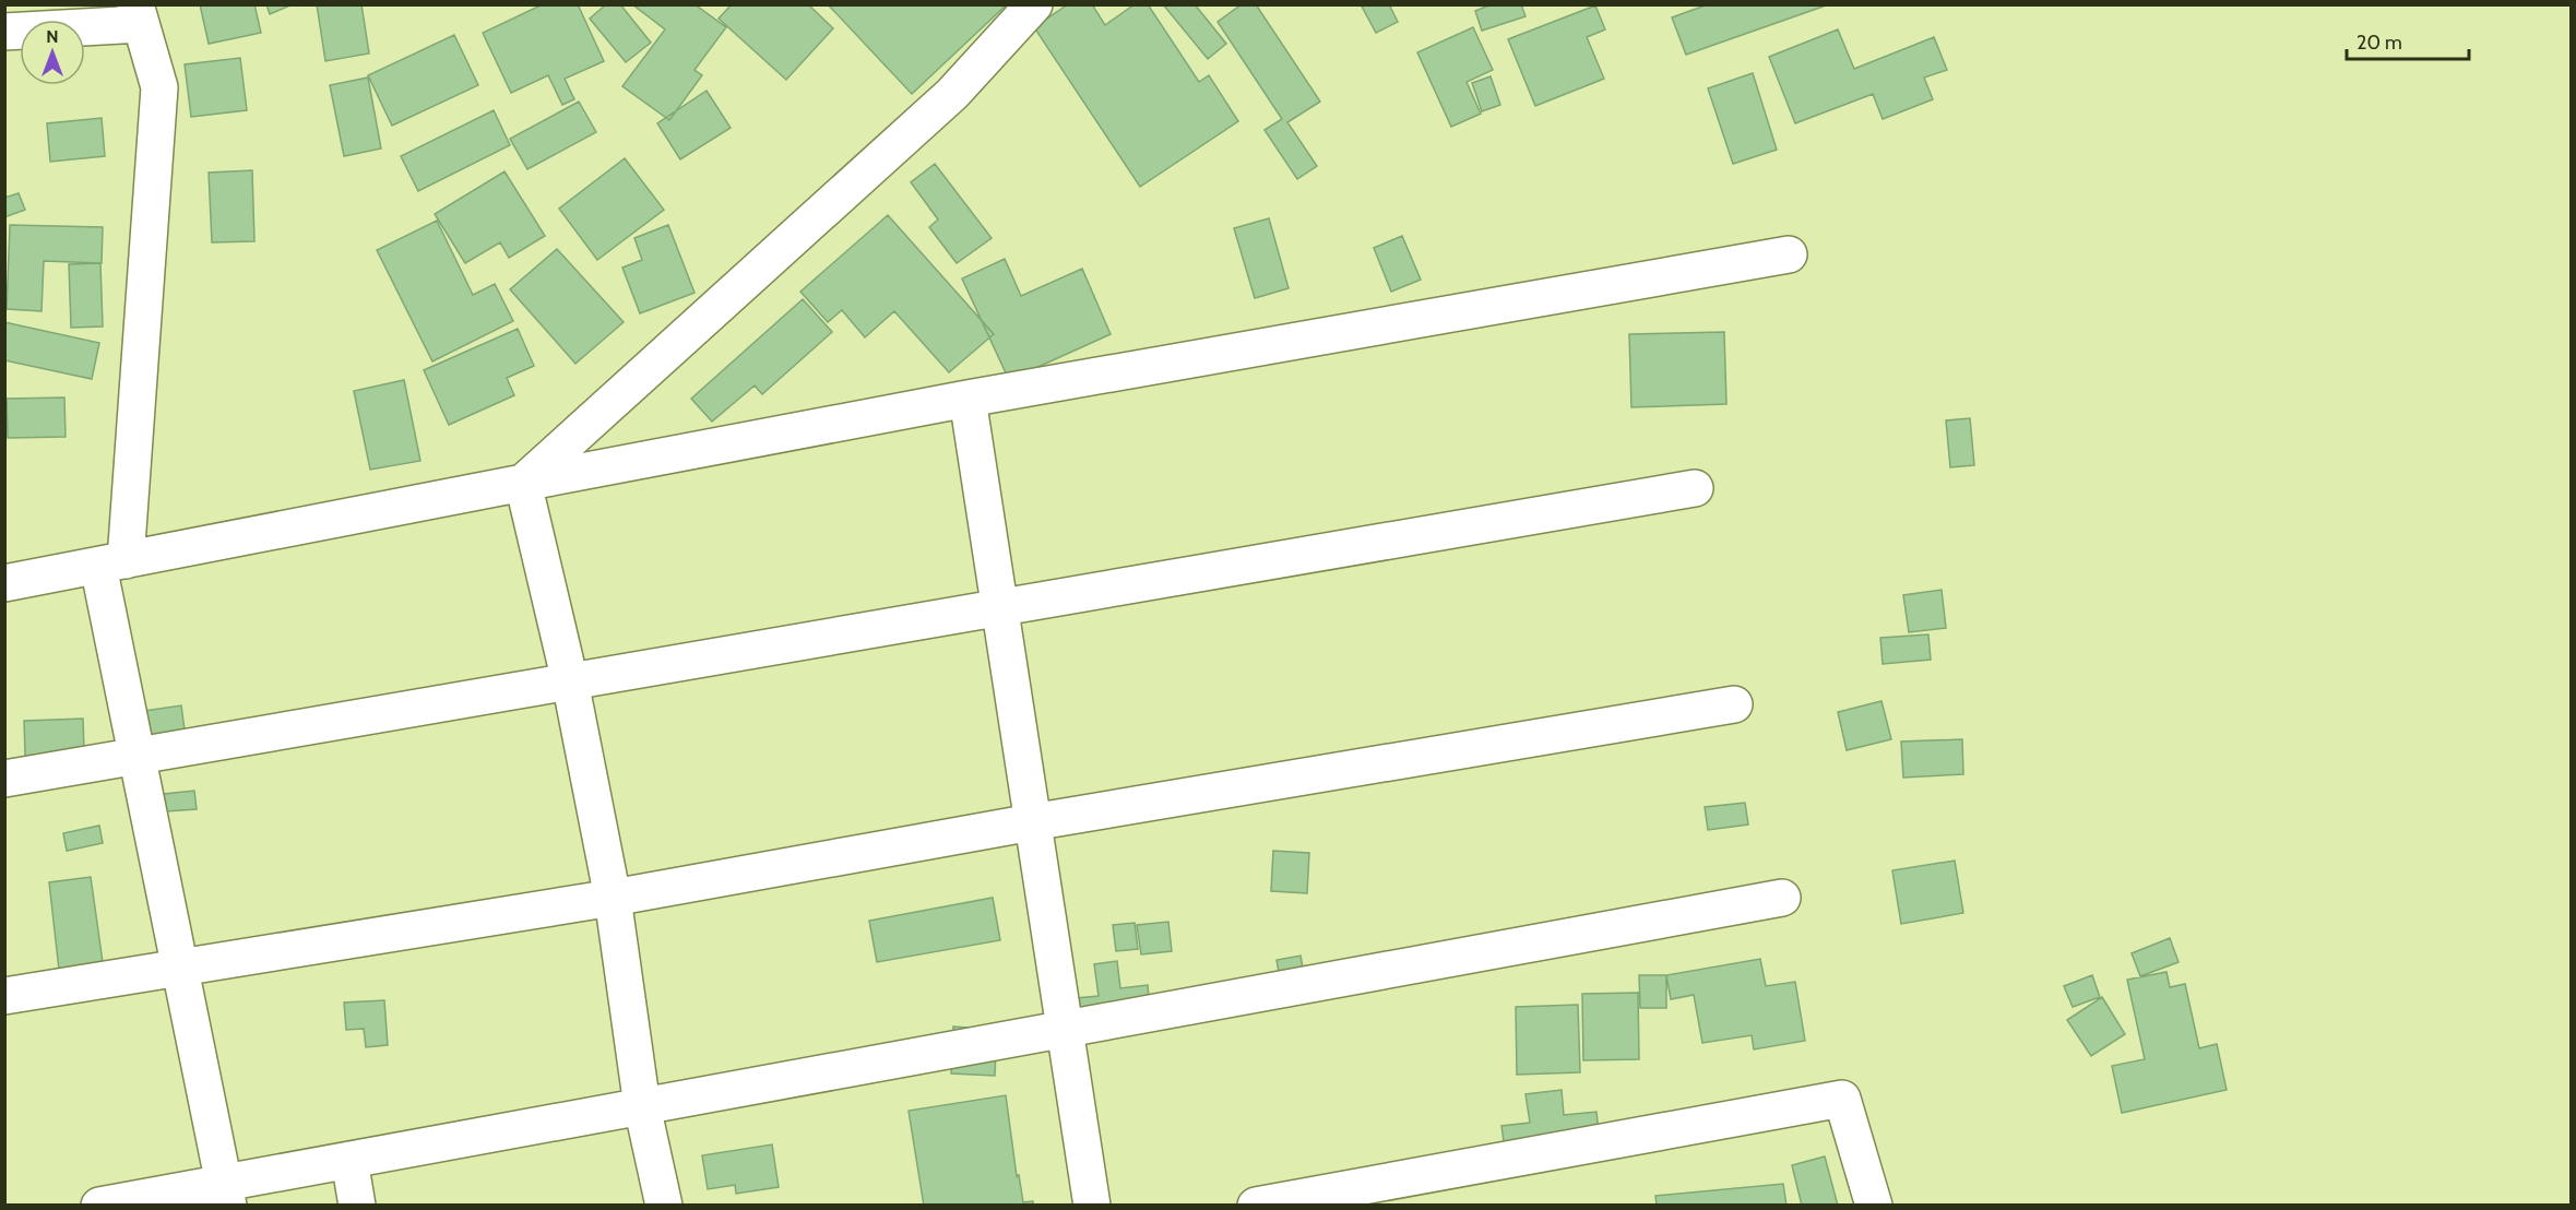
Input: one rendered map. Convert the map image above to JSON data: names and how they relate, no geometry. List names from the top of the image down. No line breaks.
{"scale_bar":"20 m","north":"top"}
